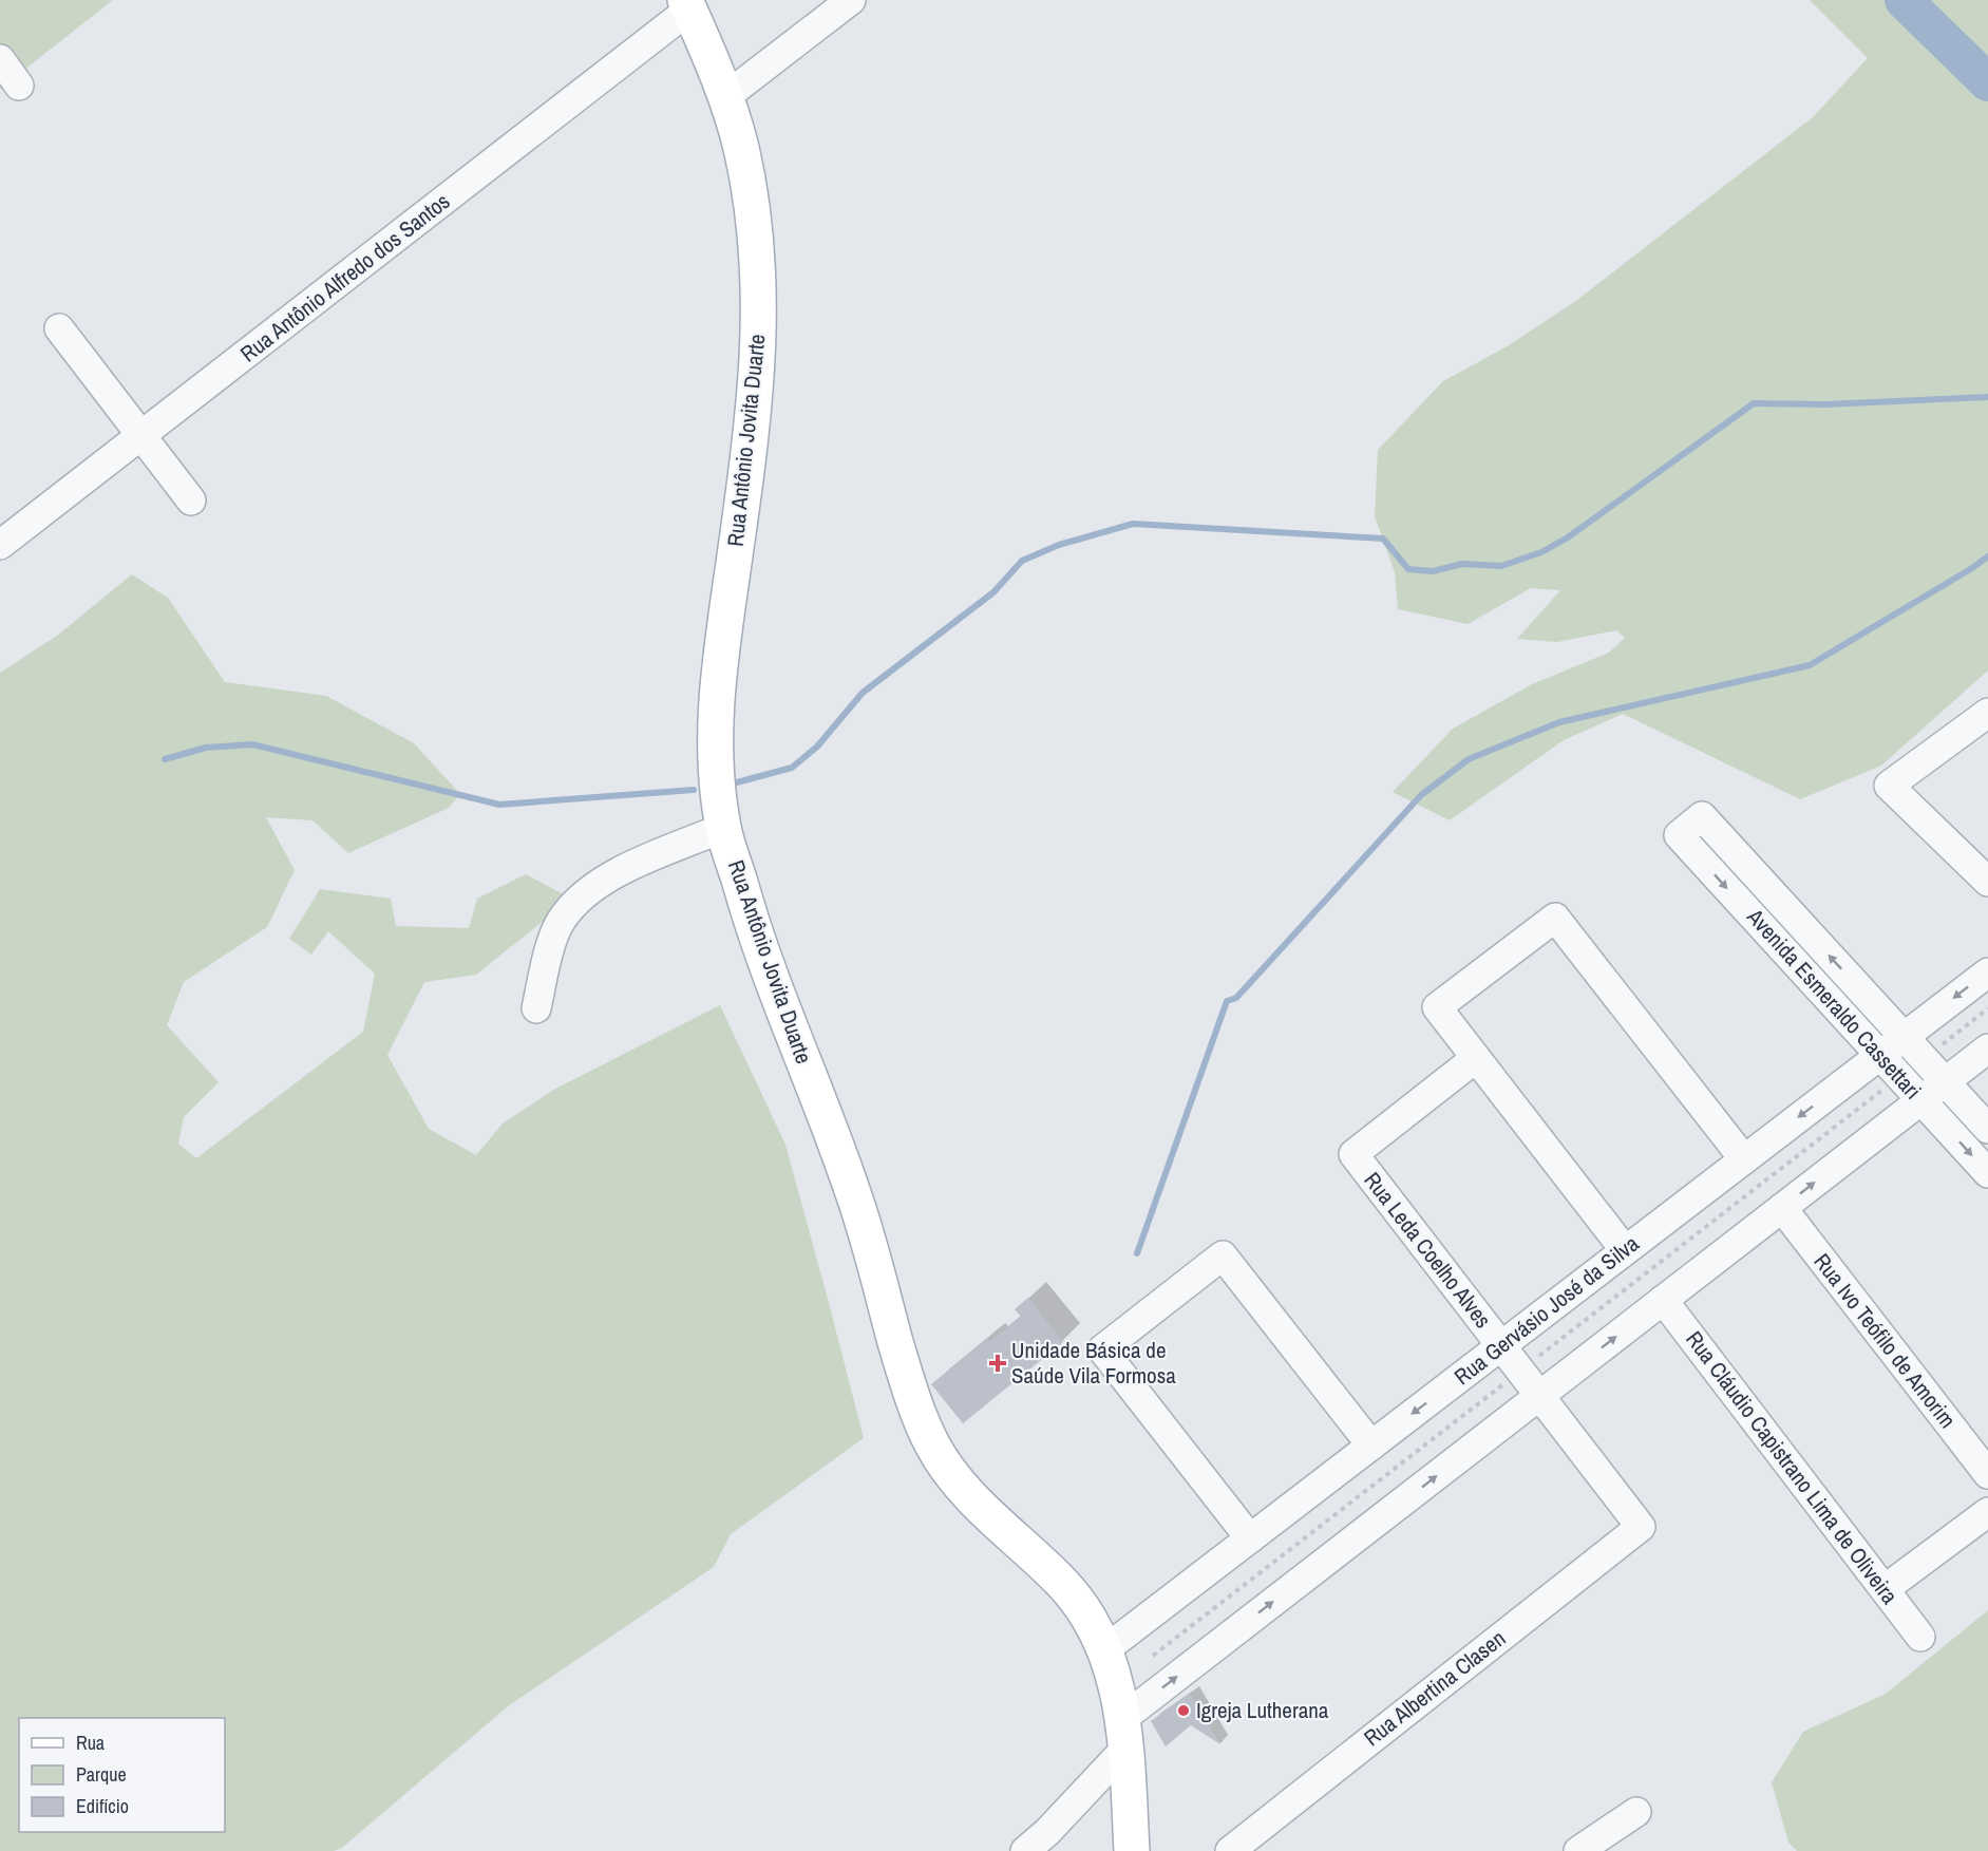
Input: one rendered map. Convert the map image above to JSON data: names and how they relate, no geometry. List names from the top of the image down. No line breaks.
{"streets":{"main road":["Rua Antônio Jovita Duarte"],"street":["Rua Antônio Alfredo dos Santos","Avenida Esmeraldo Cassettari","Rua Leda Coelho Alves","Rua Gervásio José da Silva","Rua Ivo Teófilo de Amorim","Rua Cláudio Capistrano Lima de Oliveira","Rua Albertina Clasen"]},"crossings":[["Rua Antônio Alfredo dos Santos","Rua Antônio Jovita Duarte"],["Rua Antônio Jovita Duarte","Rua Gervásio José da Silva"],["Avenida Esmeraldo Cassettari","Rua Gervásio José da Silva"],["Rua Leda Coelho Alves","Rua Gervásio José da Silva"],["Rua Leda Coelho Alves","Rua Albertina Clasen"]],"places":{"health":["Unidade Básica de Saúde Vila Formosa"],"other":["Igreja Lutherana"]},"legend":["Rua","Parque","Edifício"]}
